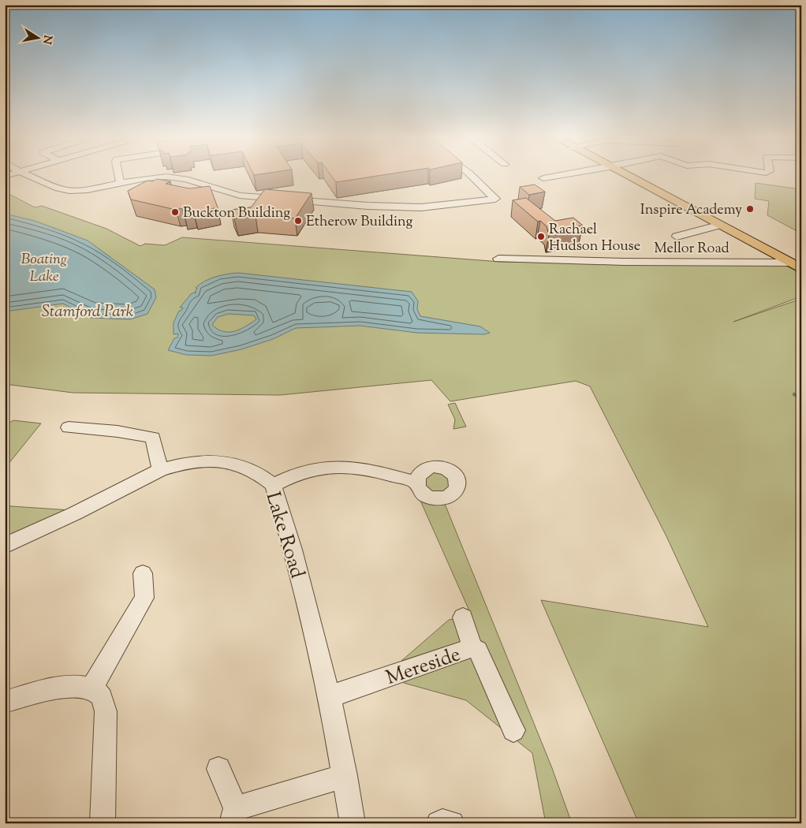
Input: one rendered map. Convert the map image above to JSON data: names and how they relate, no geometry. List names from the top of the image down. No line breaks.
{"streets":{"street":["Mellor Road","Lake Road","Mereside"]},"crossings":[["Lake Road","Mereside"]],"water":["Boating Lake"],"parks":["Stamford Park"],"places":["Inspire Academy","Buckton Building","Etherow Building","Rachael Hudson House"],"north":"right"}
